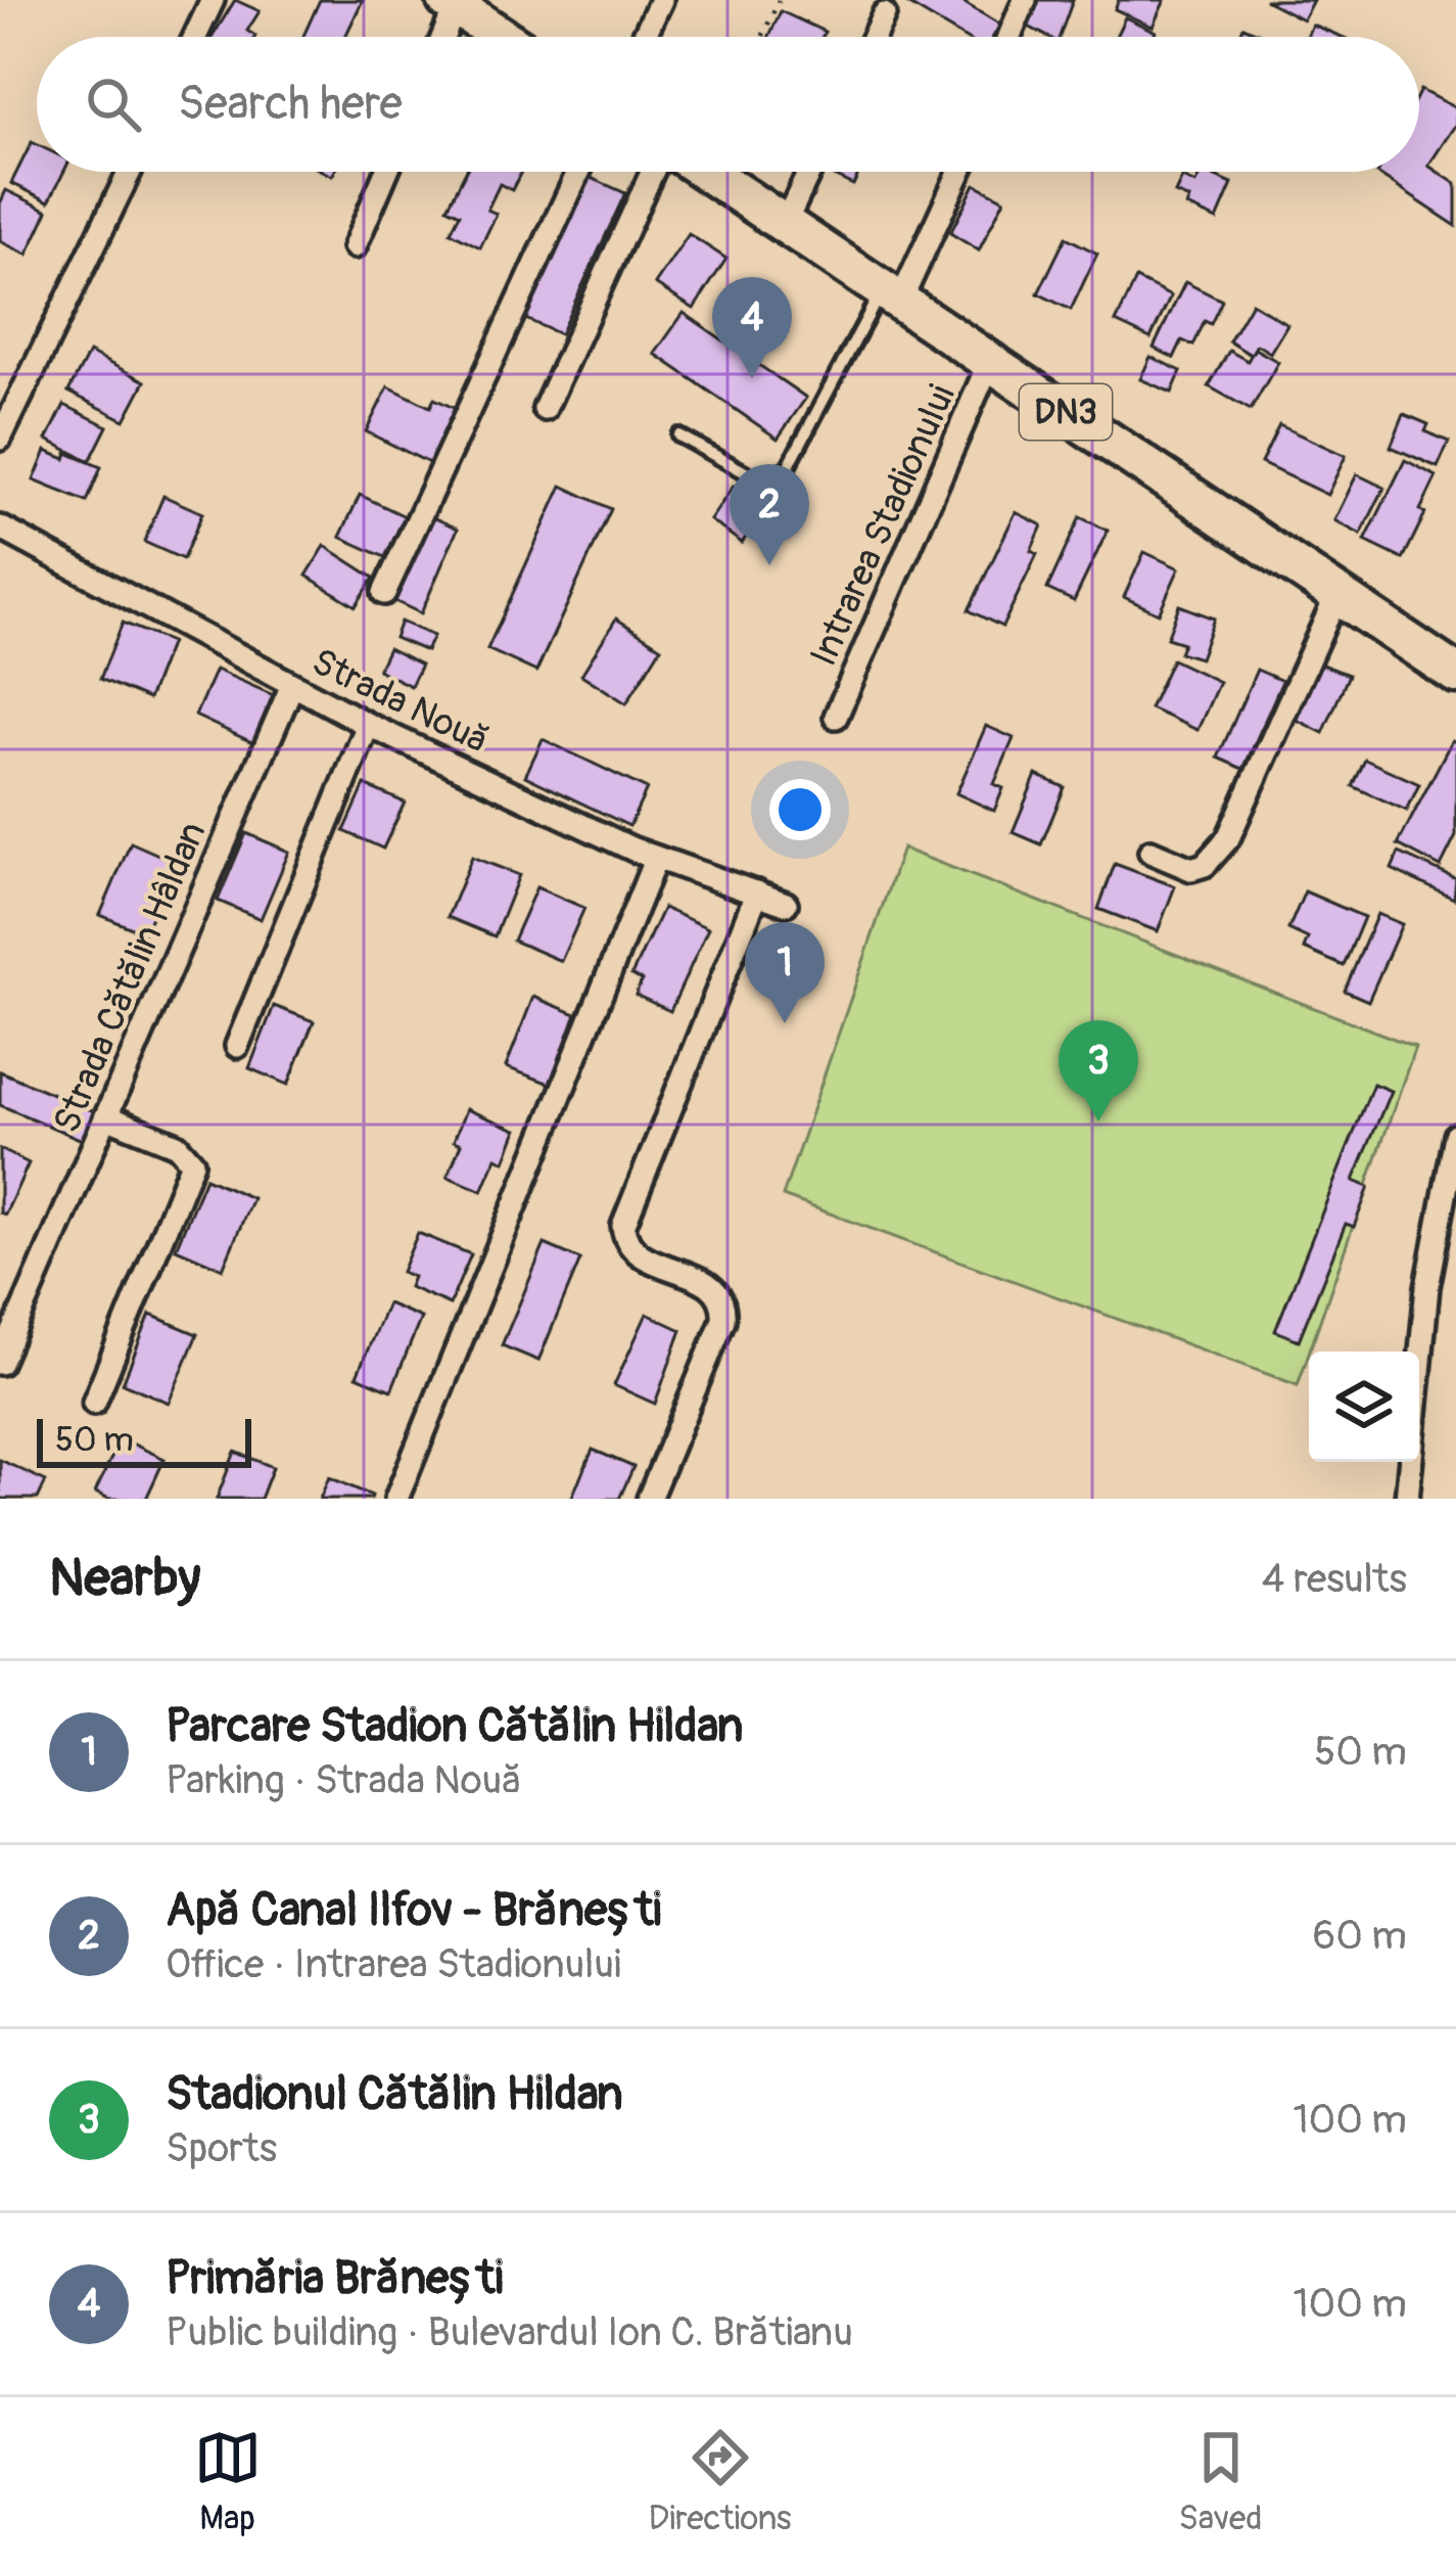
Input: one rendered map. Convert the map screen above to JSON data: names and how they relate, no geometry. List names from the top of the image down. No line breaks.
{"streets":{"main road":["DN3"],"street":["Intrarea Stadionului","Strada Nouă","Strada Cătălin Hâldan"]},"crossings":[["DN3","Intrarea Stadionului"],["Strada Nouă","Strada Cătălin Hâldan"]],"scale_bar":"50 m","page":{"search":"Search here","pins":["4","2","1","3"],"scale":"50 m","heading":["Nearby","4 results"],"list":[{"mark":"1","name":"Parcare Stadion Cătălin Hildan","note":"Parking · Strada Nouă","value":"50 m"},{"mark":"2","name":"Apă Canal Ilfov - Brănești","note":"Office · Intrarea Stadionului","value":"60 m"},{"mark":"3","name":"Stadionul Cătălin Hildan","note":"Sports","value":"100 m"},{"mark":"4","name":"Primăria Brănești","note":"Public building · Bulevardul Ion C. Brătianu","value":"100 m"}],"nav":["Map","Directions","Saved"]}}
